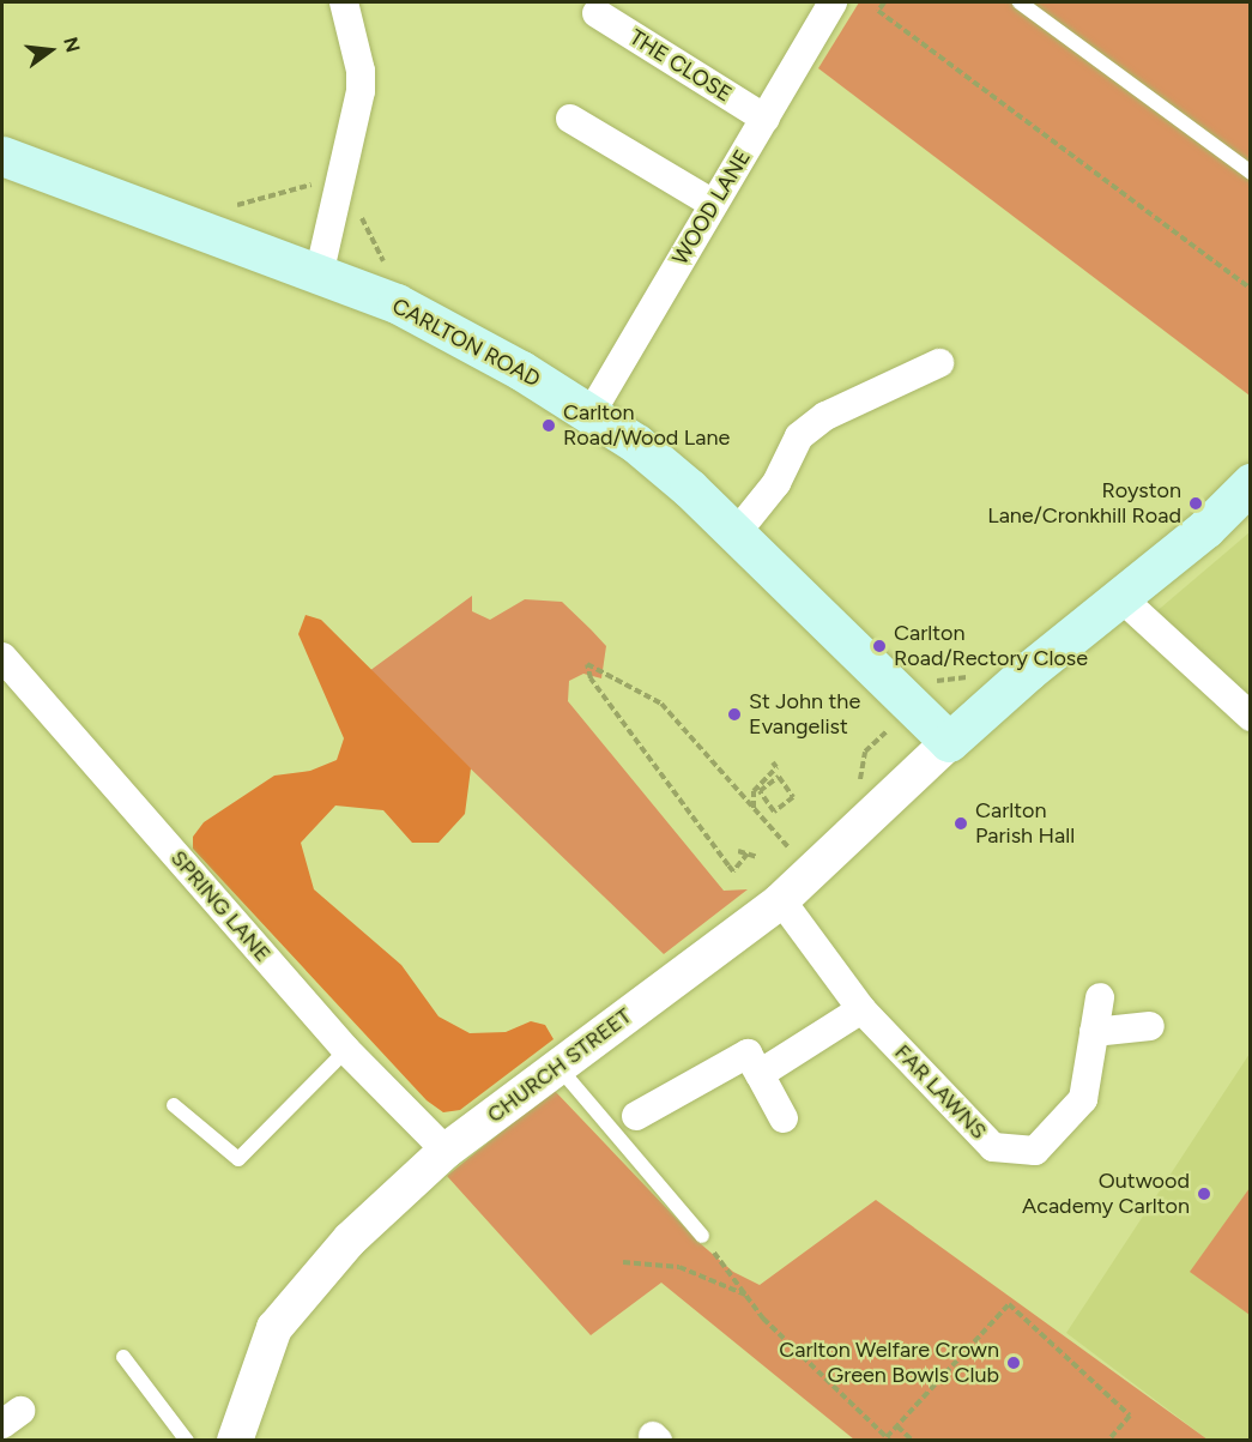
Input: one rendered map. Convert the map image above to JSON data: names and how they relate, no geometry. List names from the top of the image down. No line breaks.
{"streets":{"main road":["CARLTON ROAD"],"street":["THE CLOSE","WOOD LANE","SPRING LANE","CHURCH STREET","FAR LAWNS"]},"crossings":[["THE CLOSE","WOOD LANE"],["WOOD LANE","CARLTON ROAD"],["CARLTON ROAD","CHURCH STREET"],["SPRING LANE","CHURCH STREET"],["CHURCH STREET","FAR LAWNS"]],"places":["Carlton Road/Wood Lane","Royston Lane/Cronkhill Road","Carlton Road/Rectory Close","St John the Evangelist","Carlton Parish Hall","Outwood Academy Carlton","Carlton Welfare Crown Green Bowls Club"],"north":"right"}
